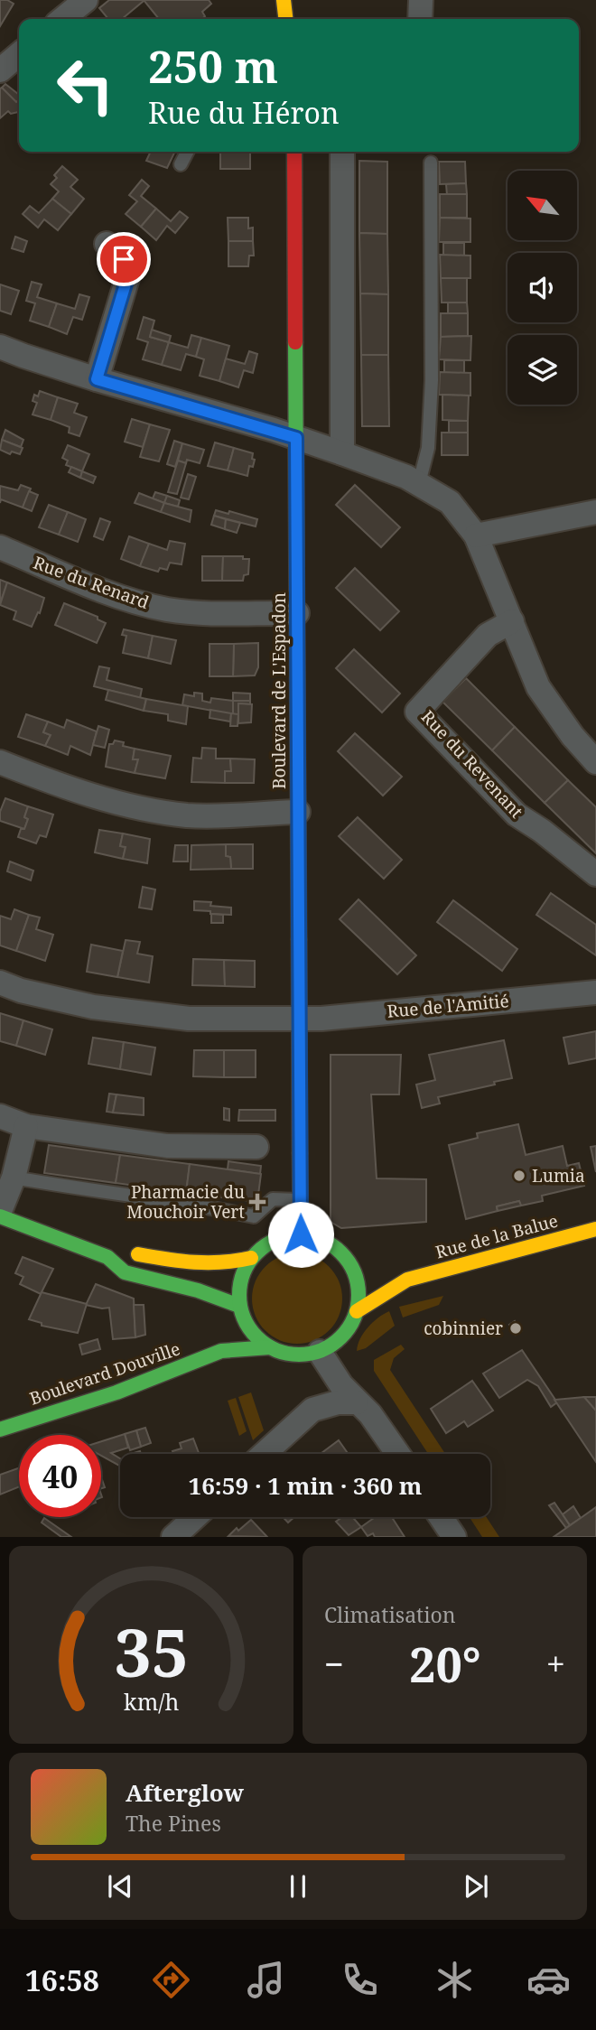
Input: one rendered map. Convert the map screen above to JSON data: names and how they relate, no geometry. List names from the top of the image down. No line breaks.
{"streets":{"street":["Rue du Renard","Boulevard de L'Espadon","Rue du Revenant","Rue de l'Amitié","Rue de la Balue","Boulevard Douville"]},"crossings":[["Rue du Renard","Boulevard de L'Espadon"],["Boulevard de L'Espadon","Rue de l'Amitié"],["Boulevard de L'Espadon","Rue de la Balue"],["Boulevard de L'Espadon","Boulevard Douville"],["Rue de la Balue","Boulevard Douville"]],"places":{"other":["Lumia","cobinnier"],"health":["Pharmacie du Mouchoir Vert"]},"north":"top left","page":{"turn":["250 m","Rue du Héron"],"limit":"40","trip":"16:59 · 1 min · 360 m","tile":"Climatisation","heat":["−","20°","+"],"song":["Afterglow","The Pines"],"tabs":"16:58","gauge":["35","km/h"]}}
